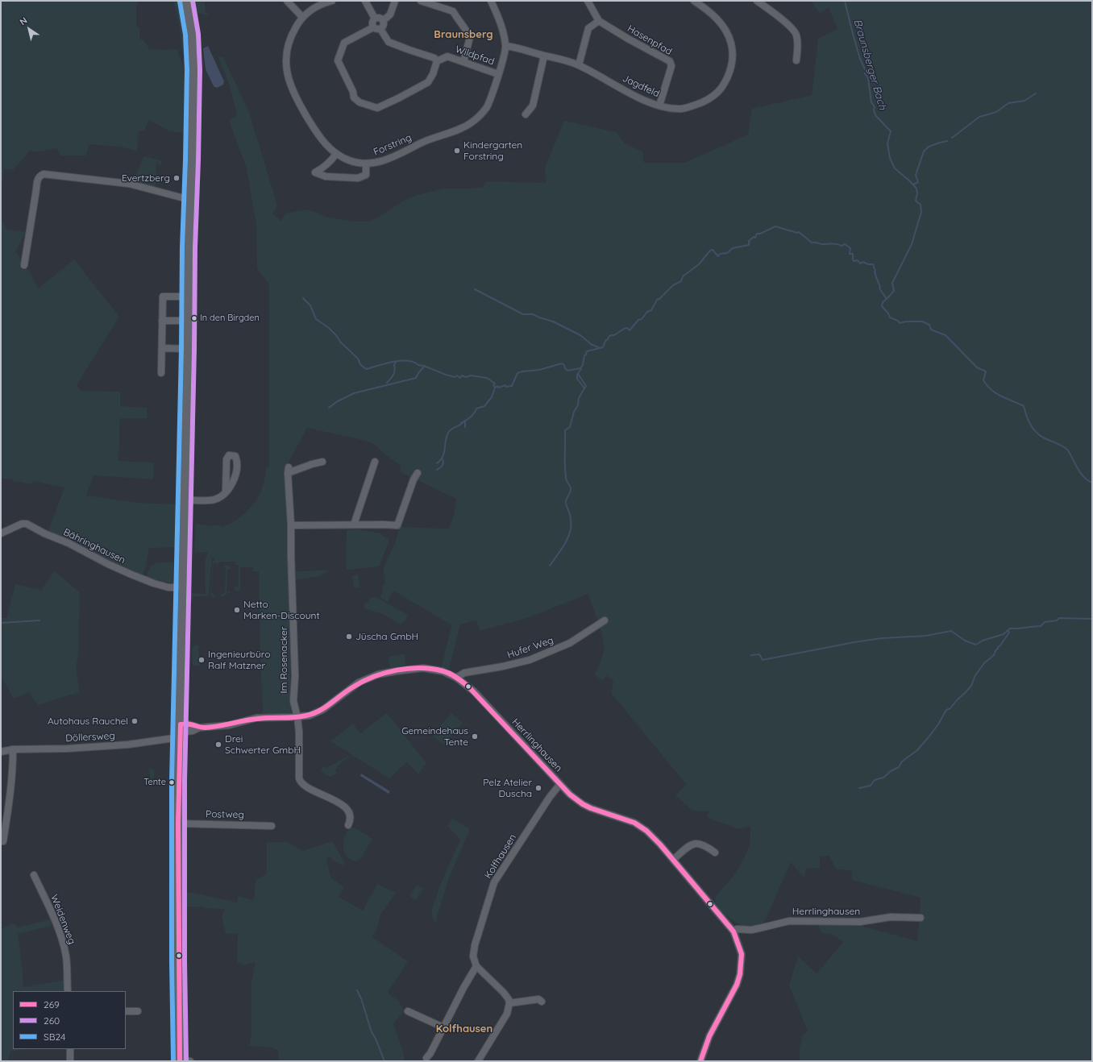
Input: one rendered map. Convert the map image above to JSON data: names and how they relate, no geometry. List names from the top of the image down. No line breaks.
{"streets":{"street":["Hasenpfad","Wildpfad","Jagdfeld","Forstring","Bähringhausen","Hufer Weg","Im Rosenacker","Döllersweg","Herrlinghausen","Postweg","Kolfhausen","Weidenweg"]},"crossings":[["Hasenpfad","Jagdfeld"],["Wildpfad","Forstring"],["Jagdfeld","Forstring"],["Hufer Weg","Herrlinghausen"],["Im Rosenacker","Herrlinghausen"],["Döllersweg","Herrlinghausen"],["Herrlinghausen","Kolfhausen"]],"districts":["Braunsberg","Kolfhausen"],"water":["Braunsberger Bach"],"places":["Kindergarten Forstring","Evertzberg","In den Birgden","Netto Marken-Discount","Jüscha GmbH","Ingenieurbüro Ralf Matzner","Autohaus Rauchel","Gemeindehaus Tente","Drei Schwerter GmbH","Tente","Pelz Atelier Duscha"],"lines":["transit line 260","transit line SB24","transit line 269"],"legend":["269","260","SB24"],"north":"top left"}
